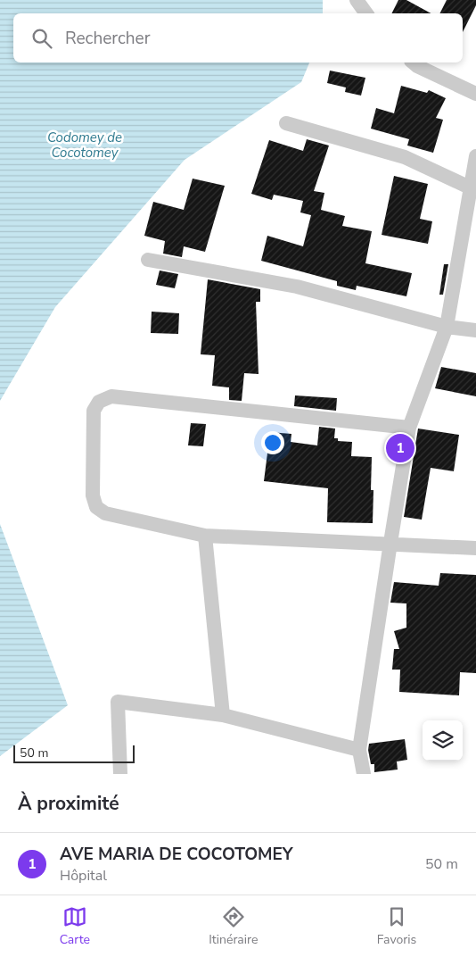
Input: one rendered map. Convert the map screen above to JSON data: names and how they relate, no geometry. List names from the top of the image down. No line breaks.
{"water":["Codomey de Cocotomey"],"scale_bar":"50 m","page":{"search":"Rechercher","pins":"1","scale":"50 m","heading":"À proximité","list":[{"mark":"1","name":"AVE MARIA DE COCOTOMEY","note":"Hôpital","value":"50 m"}],"nav":["Carte","Itinéraire","Favoris"]}}
